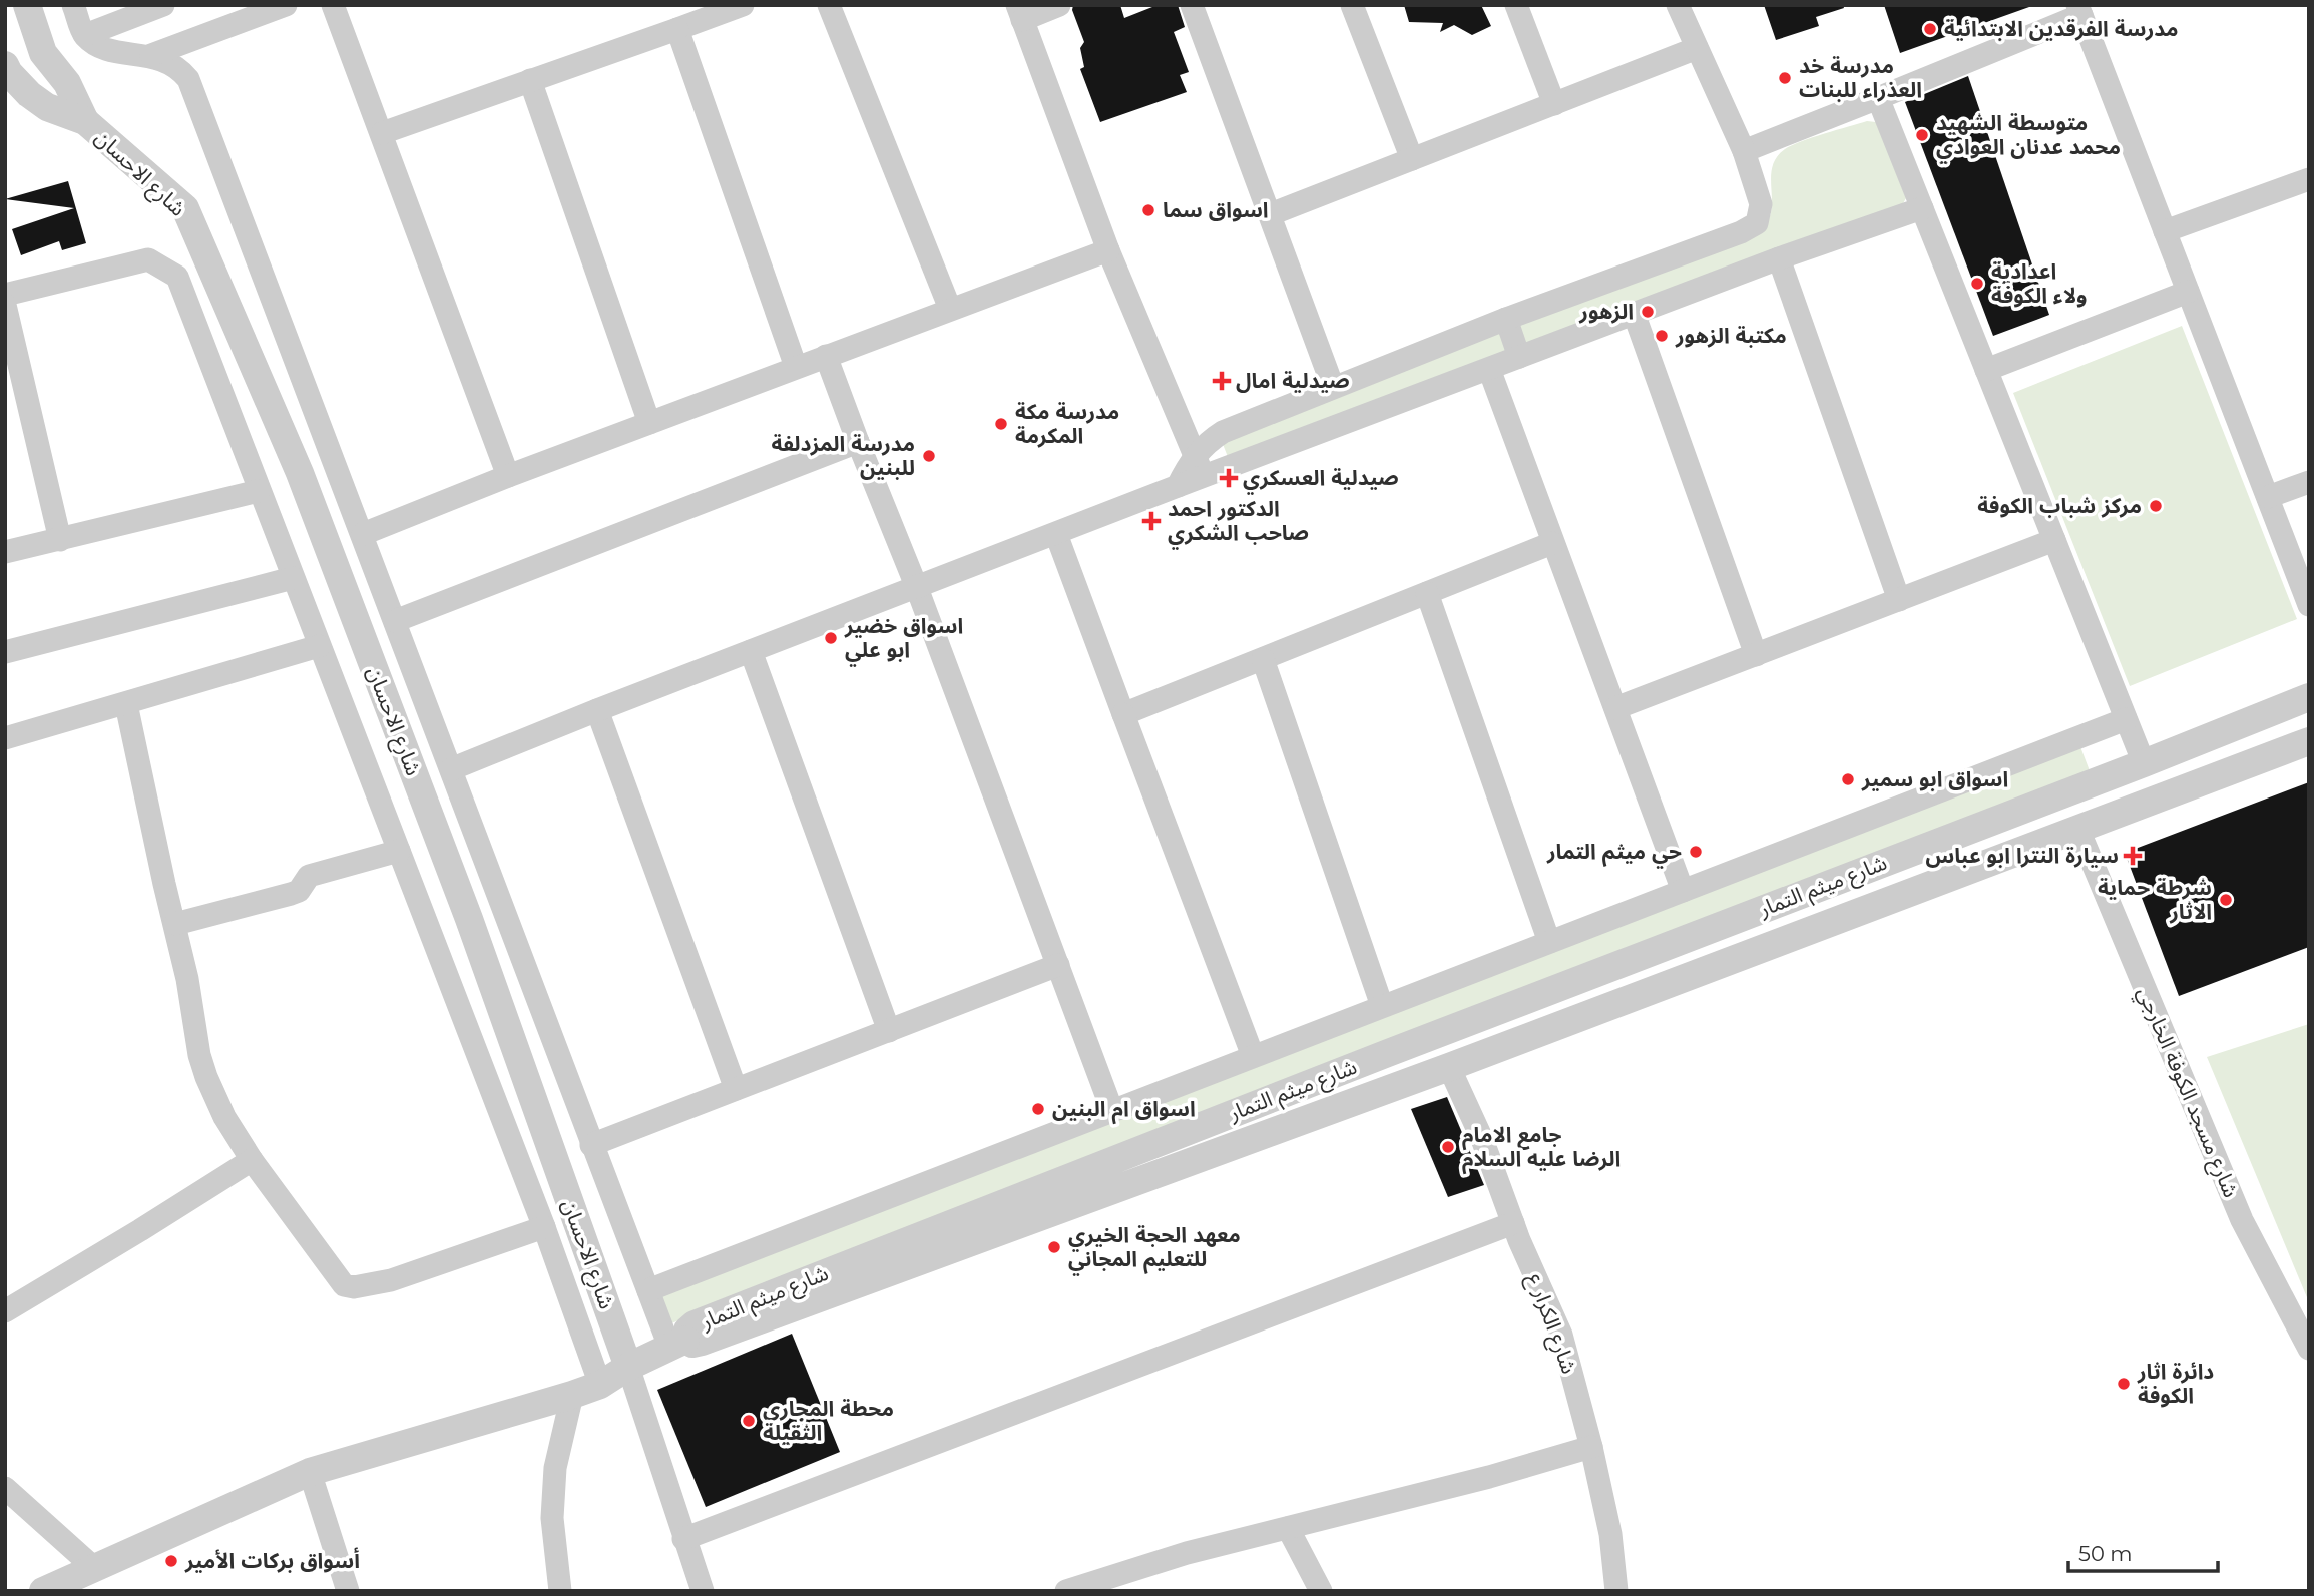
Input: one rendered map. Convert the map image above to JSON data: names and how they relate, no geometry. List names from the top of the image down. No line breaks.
{"streets":{"street":["شارع الاحسان","شارع ميثم التمار","شارع مسجد الكوفة الخارجي","شارع الكرار ع"]},"crossings":[["شارع ميثم التمار","شارع مسجد الكوفة الخارجي"],["شارع ميثم التمار","شارع الكرار ع"]],"places":{"other":["مدرسة الفرقدين الابتدائية","مدرسة خد العذراء للبنات","متوسطة الشهيد محمد عدنان العوادي","اسواق سما","اعدادية ولاء الكوفة","الزهور","مكتبة الزهور","مدرسة مكة المكرمة","مدرسة المزدلفة للبنين","مركز شباب الكوفة","اسواق خضير ابو علي","اسواق ابو سمير","حي ميثم التمار","شرطة حماية الاثار","اسواق ام البنين","جامع الامام الرضا عليه السلام","معهد الحجة الخيري للتعليم المجاني","دائرة اثار الكوفة","محطة المجاري الثقيلة","أسواق بركات الأمير"],"health":["صيدلية امال","صيدلية العسكري","الدكتور احمد صاحب الشكري","سيارة النترا ابو عباس"]},"scale_bar":"50 m"}
